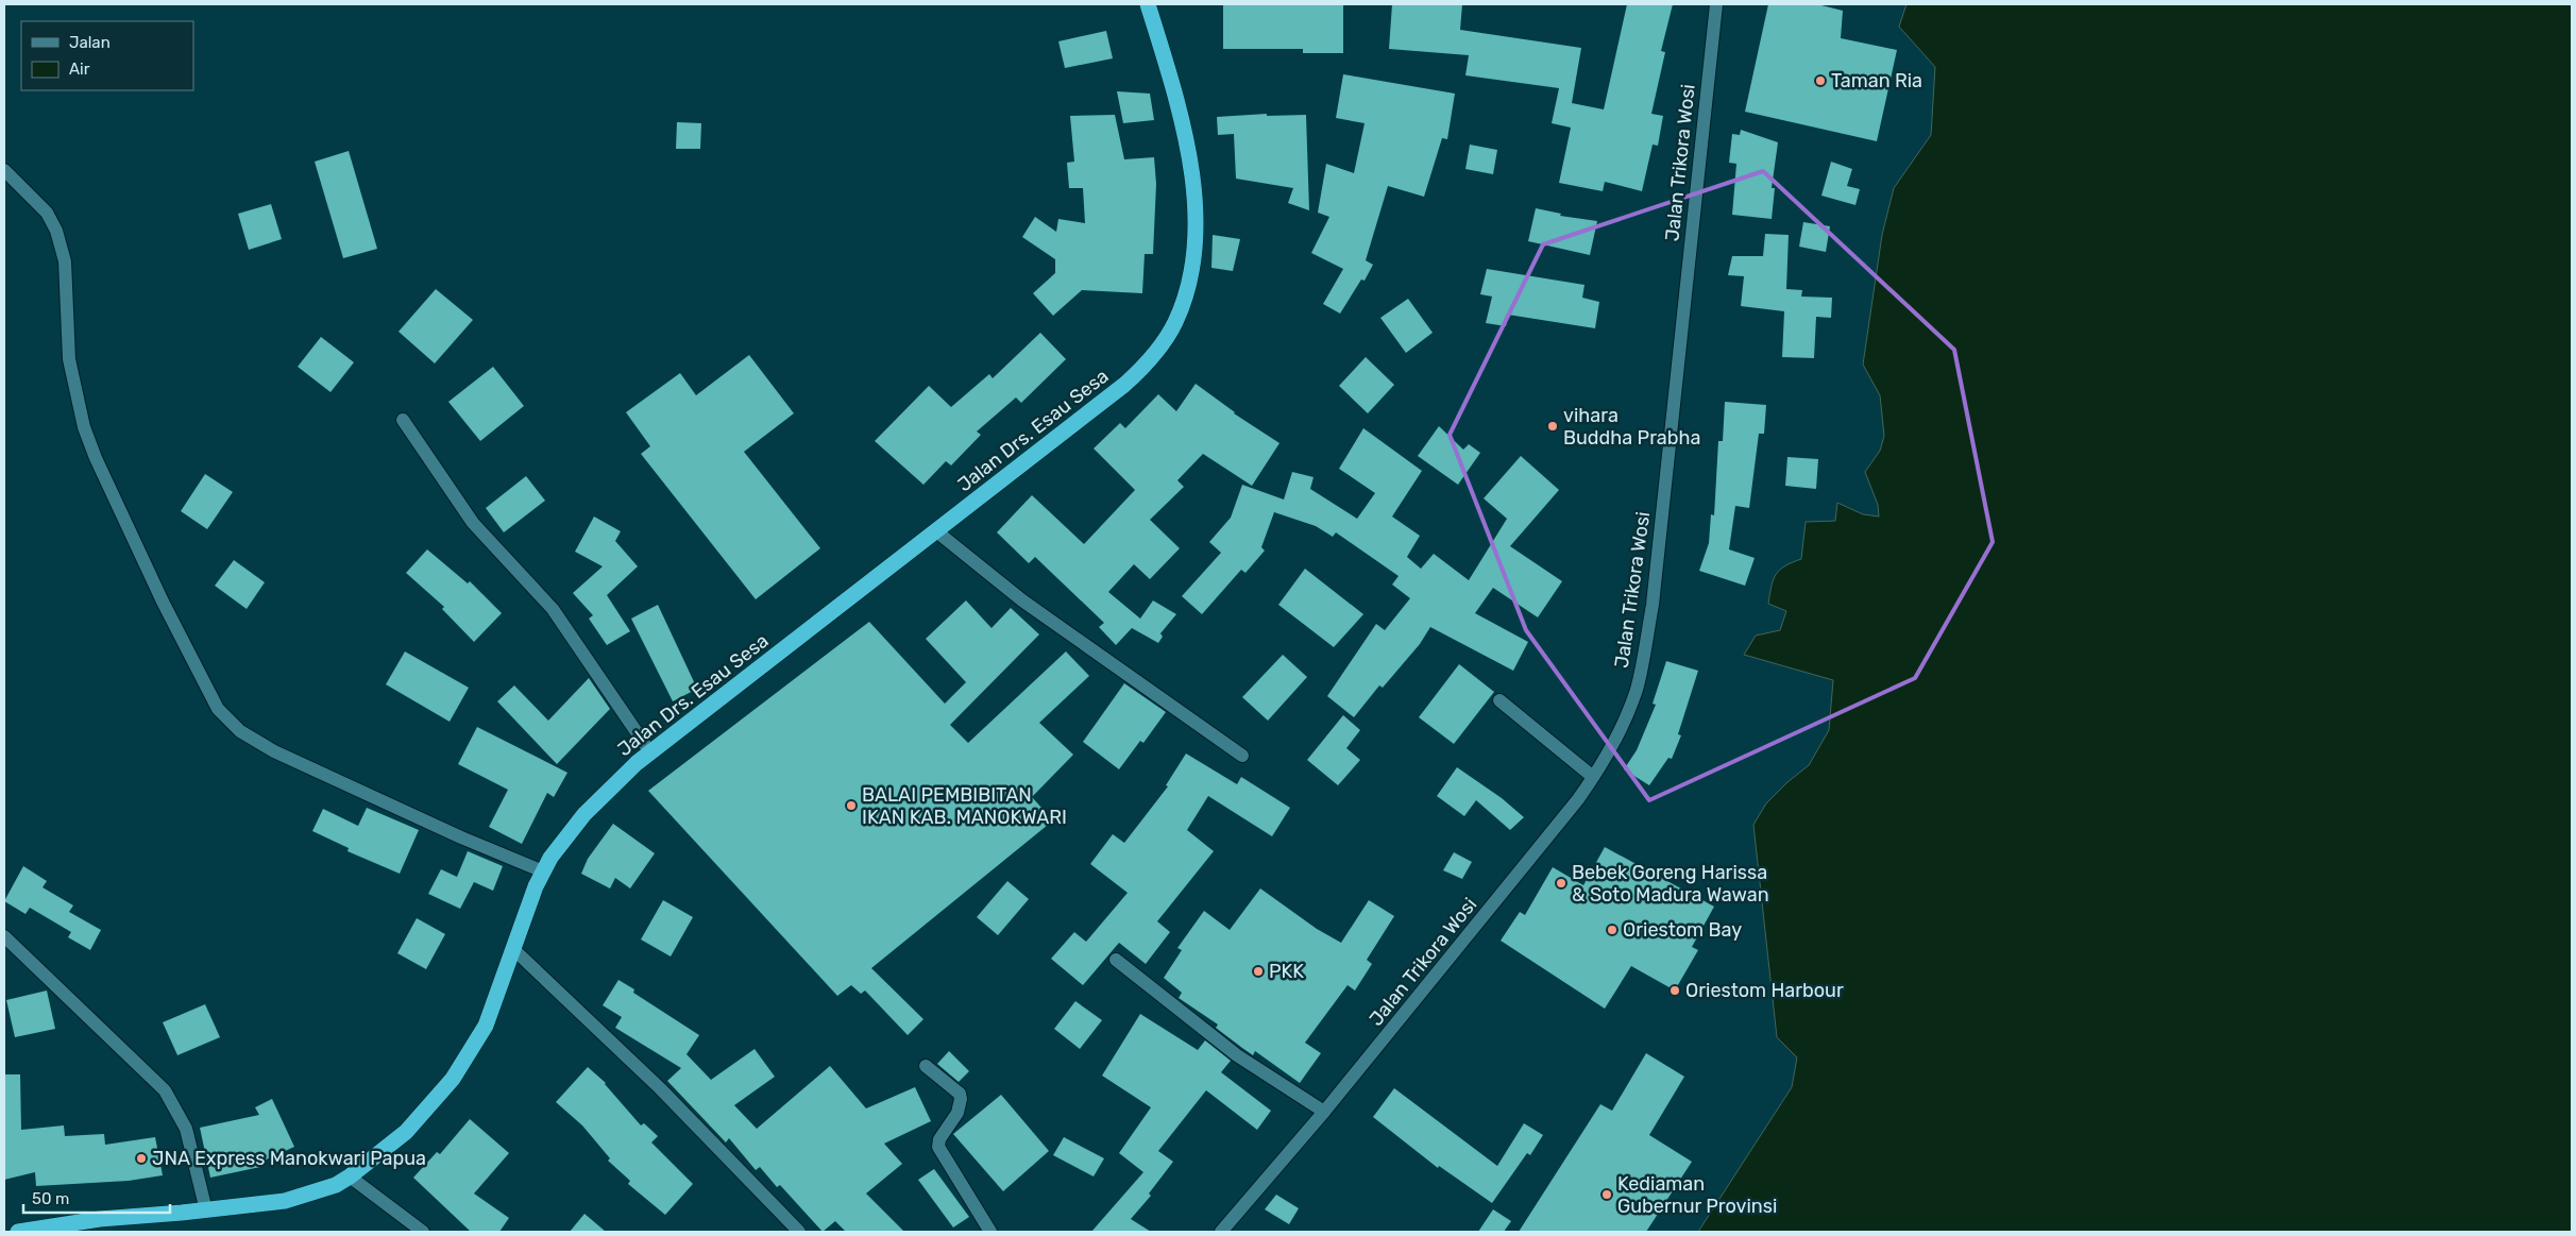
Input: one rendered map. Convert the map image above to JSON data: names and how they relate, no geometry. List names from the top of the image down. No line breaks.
{"streets":{"highway":["Jalan Drs. Esau Sesa"],"street":["Jalan Trikora Wosi"]},"places":["Taman Ria","vihara Buddha Prabha","BALAI PEMBIBITAN IKAN KAB. MANOKWARI","Bebek Goreng Harissa & Soto Madura Wawan","Oriestom Bay","PKK","Oriestom Harbour","JNA Express Manokwari Papua","Kediaman Gubernur Provinsi"],"legend":["Jalan","Air"],"scale_bar":"50 m"}
